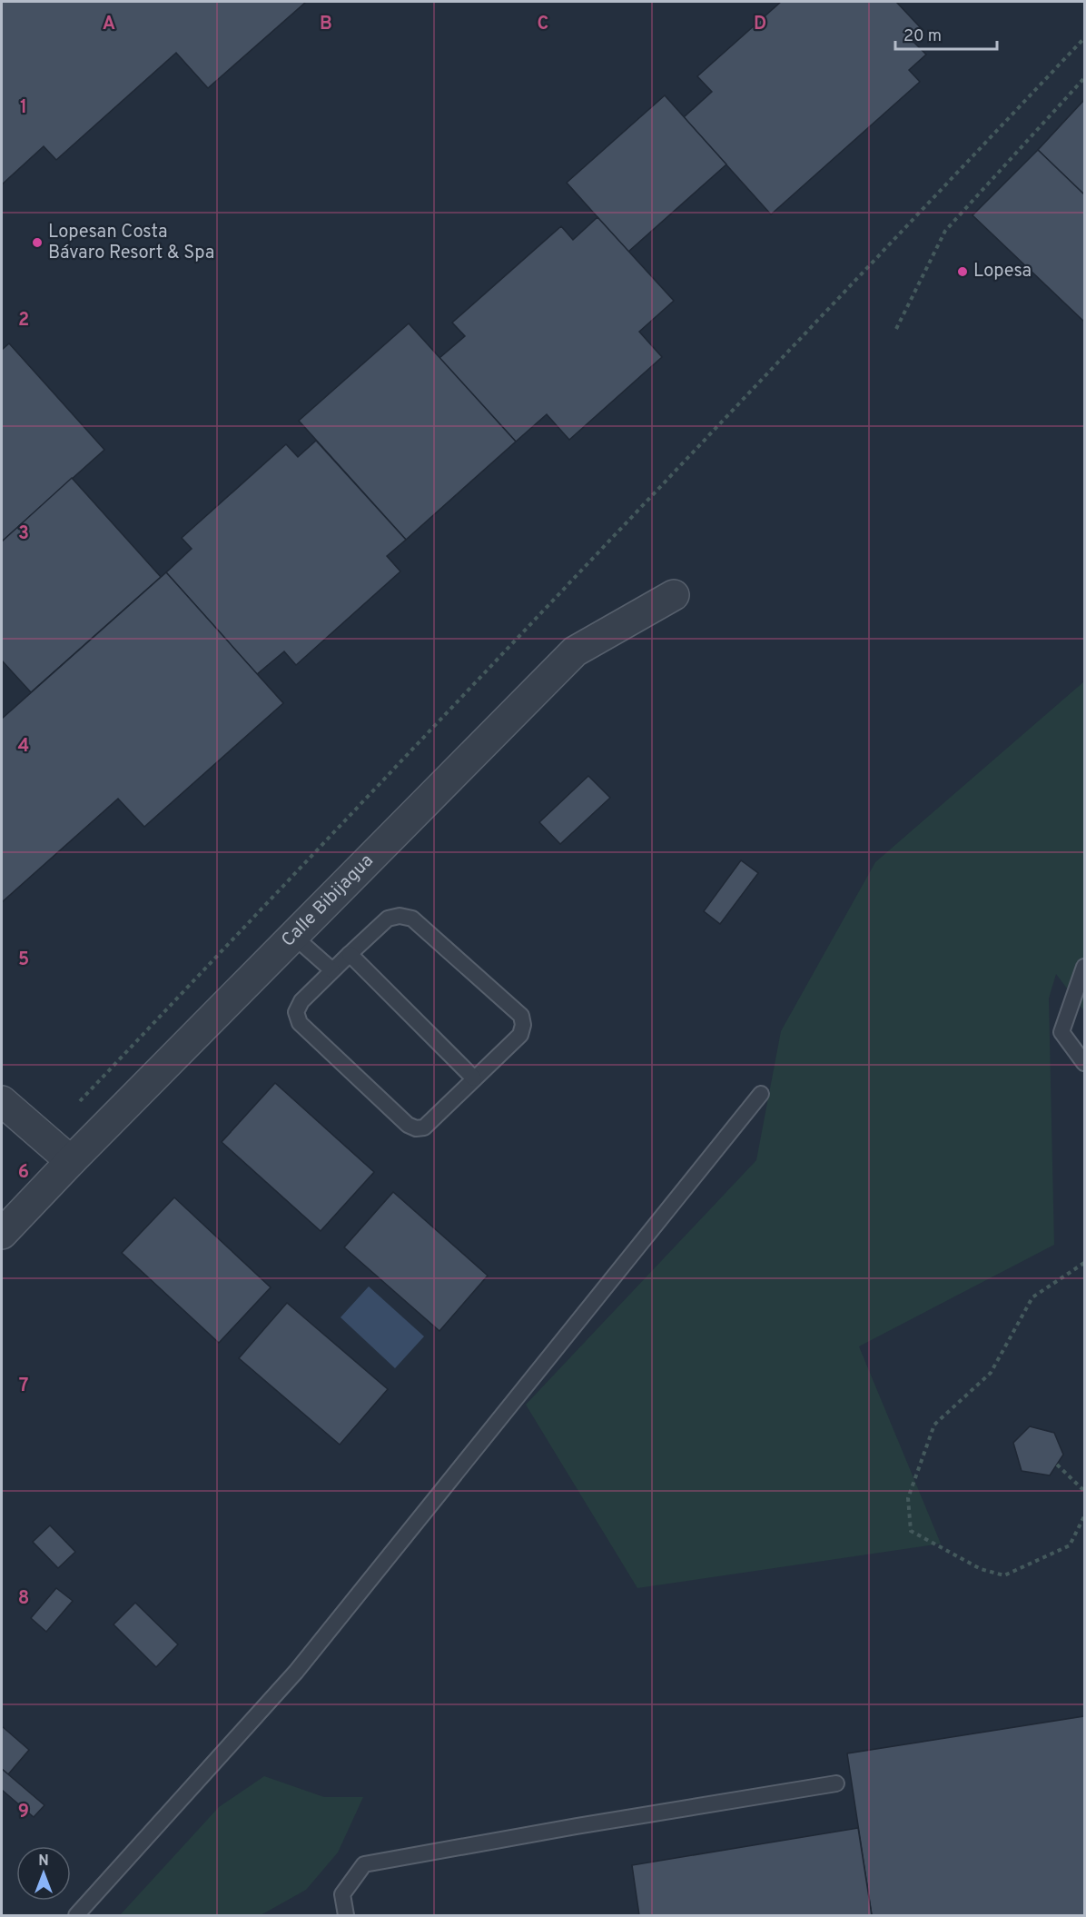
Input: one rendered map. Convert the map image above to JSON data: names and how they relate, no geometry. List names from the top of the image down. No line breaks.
{"streets":{"street":["Calle Bibijagua"]},"places":["Lopesan Costa Bávaro Resort & Spa","Lopesa"],"scale_bar":"20 m","north":"top","grid":{"columns":["A","B","C","D"],"rows":["1","2","3","4","5","6","7","8","9"]}}
